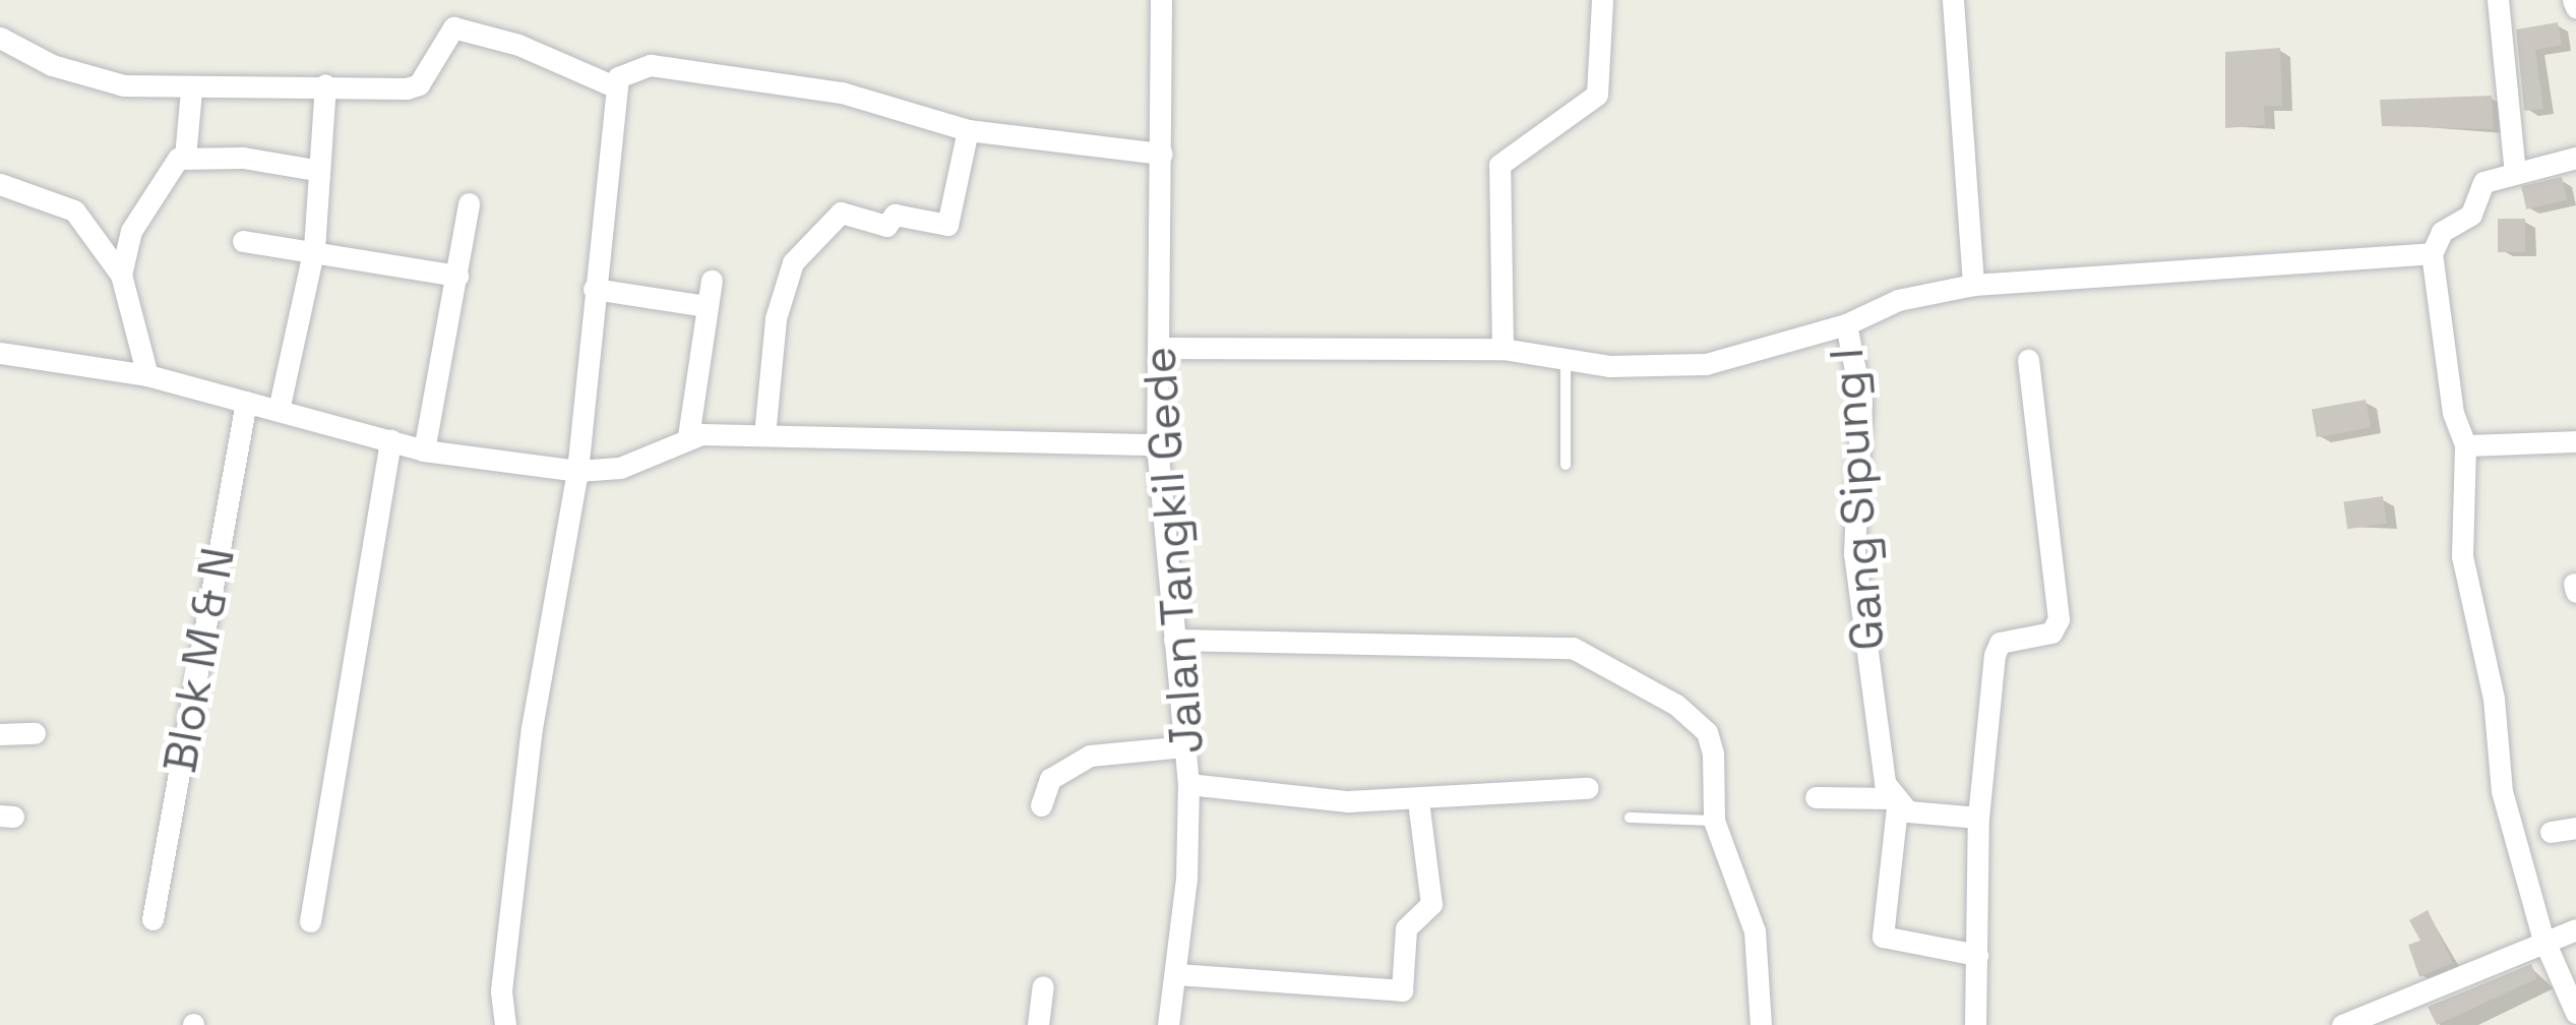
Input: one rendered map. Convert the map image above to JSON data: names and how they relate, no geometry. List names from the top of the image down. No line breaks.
{"streets":{"street":["Gang Sipung I","Jalan Tangkil Gede","Blok M & N"]}}
